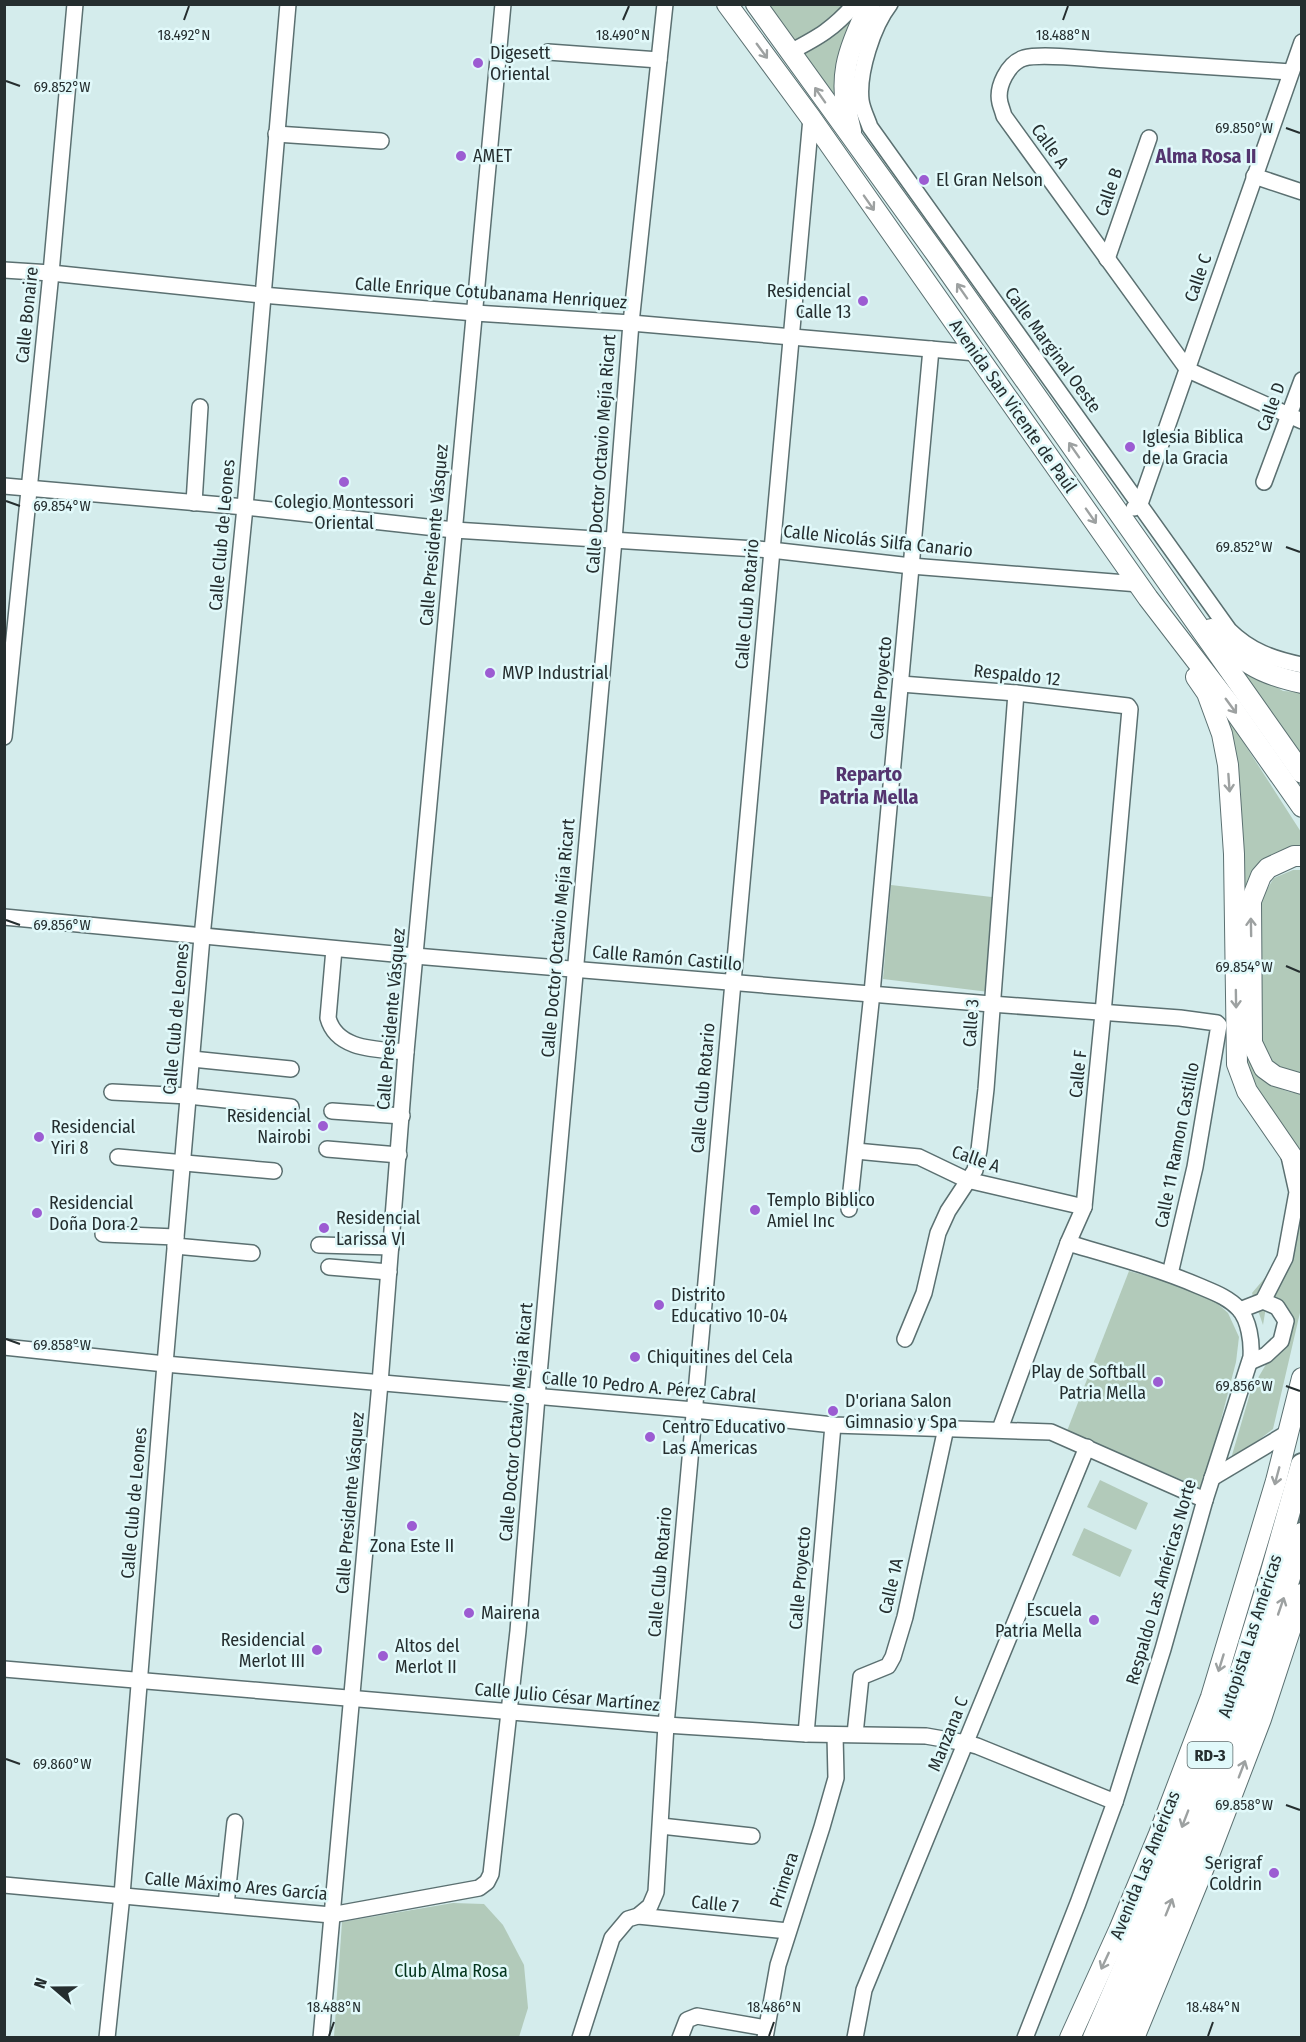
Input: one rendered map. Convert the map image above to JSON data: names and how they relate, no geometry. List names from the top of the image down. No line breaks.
{"streets":{"highway":["Autopista Las Américas","RD-3"],"main road":["Avenida San Vicente de Paúl","Avenida Las Américas"],"street":["Calle A","Calle B","Calle C","Calle Enrique Cotubanama Henriquez","Calle Bonaire","Calle Marginal Oeste","Calle D","Calle Doctor Octavio Mejía Ricart","Calle Club de Leones","Calle Presidente Vásquez","Calle Nicolás Silfa Canario","Calle Club Rotario","Respaldo 12","Calle Proyecto","Calle Ramón Castillo","Calle 3","Calle F","Calle 11 Ramon Castillo","Calle 10 Pedro A. Pérez Cabral","Respaldo Las Américas Norte","Calle 1A","Calle Julio César Martínez","Manzana C","Primera","Calle Máximo Ares García","Calle 7"]},"crossings":[["Calle A","Calle B"],["Calle A","Calle C"],["Calle A","Calle D"],["Calle A","Calle Proyecto"],["Calle A","Calle 3"],["Calle A","Calle F"],["Calle C","Calle Marginal Oeste"],["Calle Enrique Cotubanama Henriquez","Calle Bonaire"],["Calle Enrique Cotubanama Henriquez","Avenida San Vicente de Paúl"],["Calle Enrique Cotubanama Henriquez","Calle Doctor Octavio Mejía Ricart"],["Calle Enrique Cotubanama Henriquez","Calle Club de Leones"],["Calle Enrique Cotubanama Henriquez","Calle Presidente Vásquez"],["Calle Enrique Cotubanama Henriquez","Calle Club Rotario"],["Calle Enrique Cotubanama Henriquez","Calle Proyecto"],["Calle Bonaire","Calle Nicolás Silfa Canario"],["Avenida San Vicente de Paúl","Calle Nicolás Silfa Canario"],["Avenida San Vicente de Paúl","Calle Club Rotario"],["Calle Doctor Octavio Mejía Ricart","Calle Nicolás Silfa Canario"],["Calle Doctor Octavio Mejía Ricart","Calle Ramón Castillo"],["Calle Doctor Octavio Mejía Ricart","Calle 10 Pedro A. Pérez Cabral"],["Calle Doctor Octavio Mejía Ricart","Calle Julio César Martínez"],["Calle Doctor Octavio Mejía Ricart","Calle Máximo Ares García"],["Calle Club de Leones","Calle Nicolás Silfa Canario"],["Calle Club de Leones","Calle Ramón Castillo"],["Calle Club de Leones","Calle 10 Pedro A. Pérez Cabral"],["Calle Club de Leones","Calle Julio César Martínez"],["Calle Club de Leones","Calle Máximo Ares García"],["Calle Presidente Vásquez","Calle Nicolás Silfa Canario"],["Calle Presidente Vásquez","Calle Ramón Castillo"],["Calle Presidente Vásquez","Calle 10 Pedro A. Pérez Cabral"],["Calle Presidente Vásquez","Calle Julio César Martínez"],["Calle Presidente Vásquez","Calle Máximo Ares García"],["Calle Nicolás Silfa Canario","Calle Club Rotario"],["Calle Nicolás Silfa Canario","Calle Proyecto"],["Calle Club Rotario","Calle Ramón Castillo"],["Calle Club Rotario","Calle 10 Pedro A. Pérez Cabral"],["Calle Club Rotario","Calle Julio César Martínez"],["Calle Club Rotario","Calle 7"],["Respaldo 12","Calle Proyecto"],["Respaldo 12","Calle 3"],["Respaldo 12","Calle F"],["Calle Proyecto","Calle Ramón Castillo"],["Calle Proyecto","Calle 10 Pedro A. Pérez Cabral"],["Calle Proyecto","Calle Julio César Martínez"],["Calle Ramón Castillo","Calle 3"],["Calle Ramón Castillo","Calle F"],["Calle Ramón Castillo","Calle 11 Ramon Castillo"],["Calle F","Calle 10 Pedro A. Pérez Cabral"],["Calle 10 Pedro A. Pérez Cabral","Respaldo Las Américas Norte"],["Calle 10 Pedro A. Pérez Cabral","Calle 1A"],["Calle 10 Pedro A. Pérez Cabral","Manzana C"],["Respaldo Las Américas Norte","Calle Julio César Martínez"],["Calle 1A","Calle Julio César Martínez"],["Calle Julio César Martínez","Manzana C"],["Calle Julio César Martínez","Primera"],["Primera","Calle 7"]],"districts":["Alma Rosa II","Reparto Patria Mella"],"parks":["Club Alma Rosa"],"places":["Digesett Oriental","AMET","El Gran Nelson","Residencial Calle 13","Iglesia Biblica de la Gracia","Colegio Montessori Oriental","MVP Industrial","Residencial Nairobi","Residencial Yiri 8","Templo Biblico Amiel Inc","Residencial Doña Dora 2","Residencial Larissa VI","Distrito Educativo 10-04","Chiquitines del Cela","Play de Softball Patria Mella","D'oriana Salon Gimnasio y Spa","Centro Educativo Las Americas","Zona Este II","Mairena","Escuela Patria Mella","Residencial Merlot III","Altos del Merlot II","Serigraf Coldrin"],"north":"left","coordinates":["18.492°N","18.490°N","18.488°N","69.852°W","69.850°W","69.854°W","69.856°W","69.858°W","69.860°W","18.486°N","18.484°N"]}
